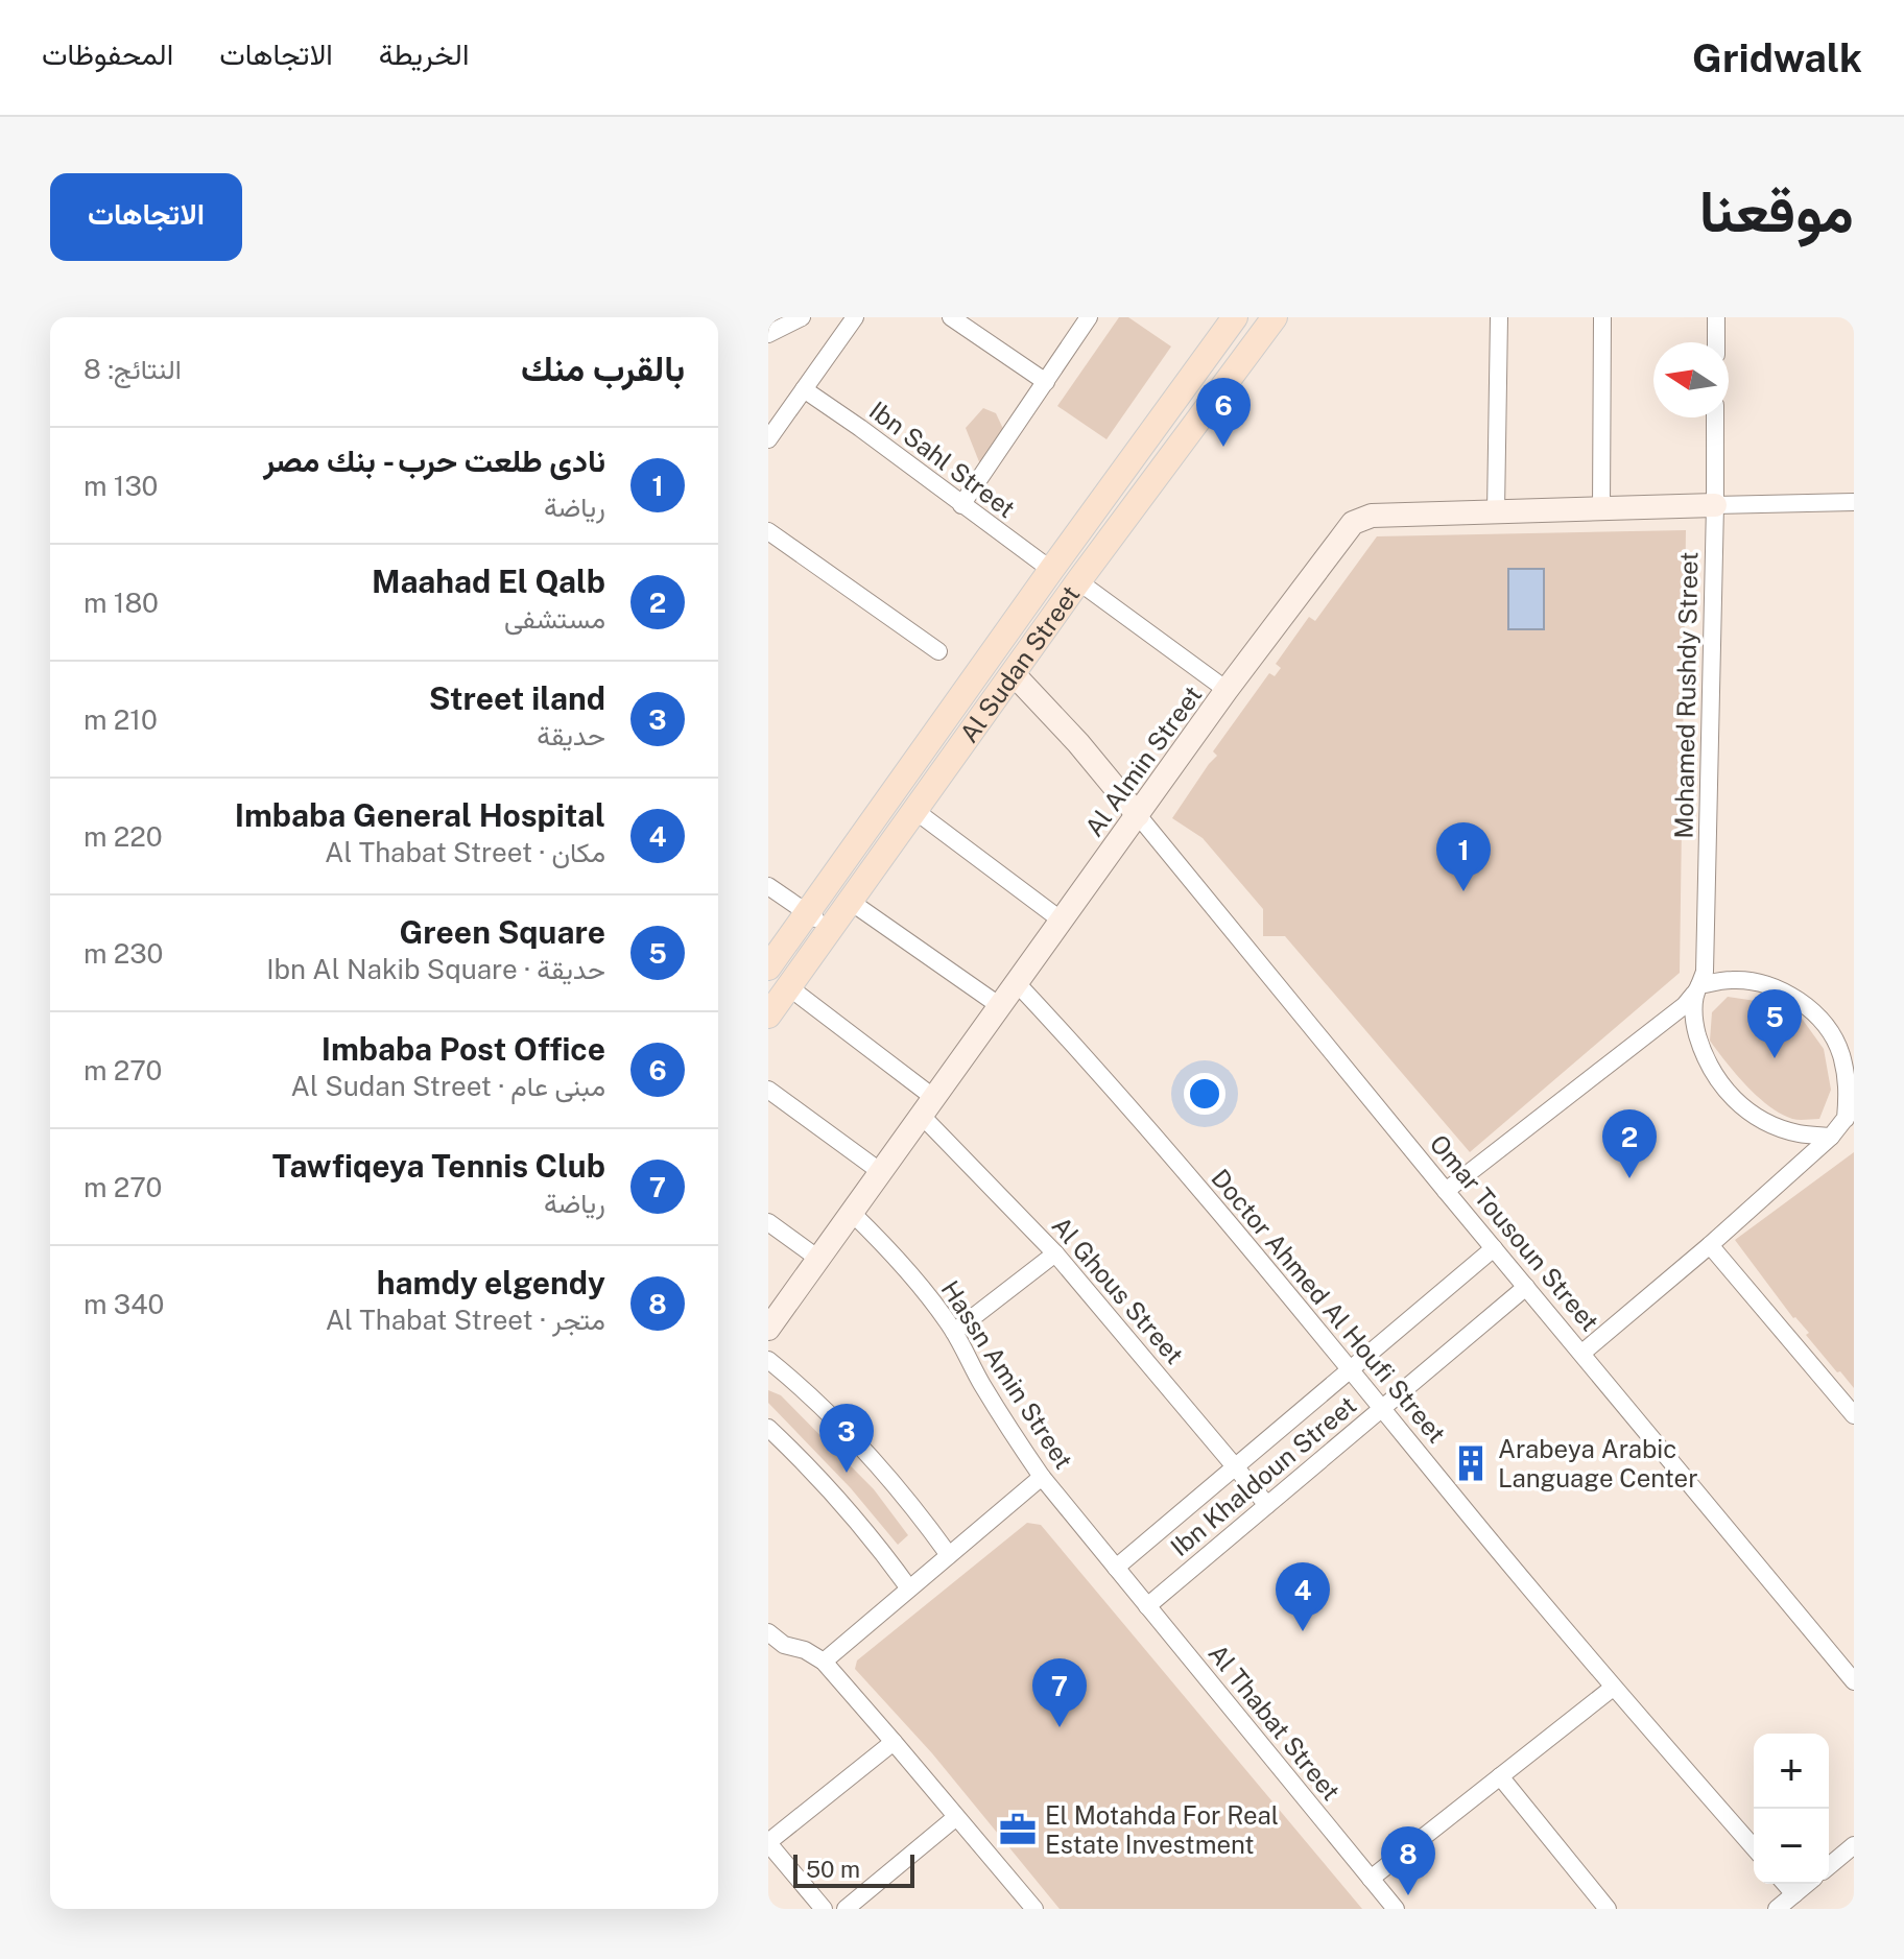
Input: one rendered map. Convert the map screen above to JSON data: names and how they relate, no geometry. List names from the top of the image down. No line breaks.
{"streets":{"main road":["Al Sudan Street"],"street":["Ibn Sahl Street","Mohamed Rushdy Street","Al Almin Street","Omar Tousoun Street","Al Ghous Street","Doctor Ahmed Al Houfi Street","Hassn Amin Street","Ibn Khaldoun Street","Al Thabat Street"]},"crossings":[["Ibn Sahl Street","Al Sudan Street"],["Al Sudan Street","Al Ghous Street"],["Mohamed Rushdy Street","Al Almin Street"],["Al Almin Street","Omar Tousoun Street"],["Al Almin Street","Al Ghous Street"],["Al Almin Street","Doctor Ahmed Al Houfi Street"],["Al Almin Street","Hassn Amin Street"],["Omar Tousoun Street","Ibn Khaldoun Street"],["Al Ghous Street","Ibn Khaldoun Street"],["Doctor Ahmed Al Houfi Street","Ibn Khaldoun Street"],["Hassn Amin Street","Ibn Khaldoun Street"],["Hassn Amin Street","Al Thabat Street"],["Ibn Khaldoun Street","Al Thabat Street"]],"places":{"building":["Arabeya Arabic Language Center"],"office":["El Motahda For Real Estate Investment"]},"scale_bar":"50 m","north":"left","page":{"header":"Gridwalk","nav":["الخريطة","الاتجاهات","المحفوظات"],"title":"موقعنا","buttons":"الاتجاهات","heading":["بالقرب منك","النتائج: 8"],"pins":["6","1","5","2","3","4","7","8"],"list":[{"mark":"1","name":"نادى طلعت حرب - بنك مصر","note":"رياضة","value":"130 m"},{"mark":"2","name":"Maahad El Qalb","note":"مستشفى","value":"180 m"},{"mark":"3","name":"Street iland","note":"حديقة","value":"210 m"},{"mark":"4","name":"Imbaba General Hospital","note":"مكان · Al Thabat Street","value":"220 m"},{"mark":"5","name":"Green Square","note":"حديقة · Ibn Al Nakib Square","value":"230 m"},{"mark":"6","name":"Imbaba Post Office","note":"مبنى عام · Al Sudan Street","value":"270 m"},{"mark":"7","name":"Tawfiqeya Tennis Club","note":"رياضة","value":"270 m"},{"mark":"8","name":"hamdy elgendy","note":"متجر · Al Thabat Street","value":"340 m"}],"map_buttons":["+","−"],"scale":"50 m"}}
